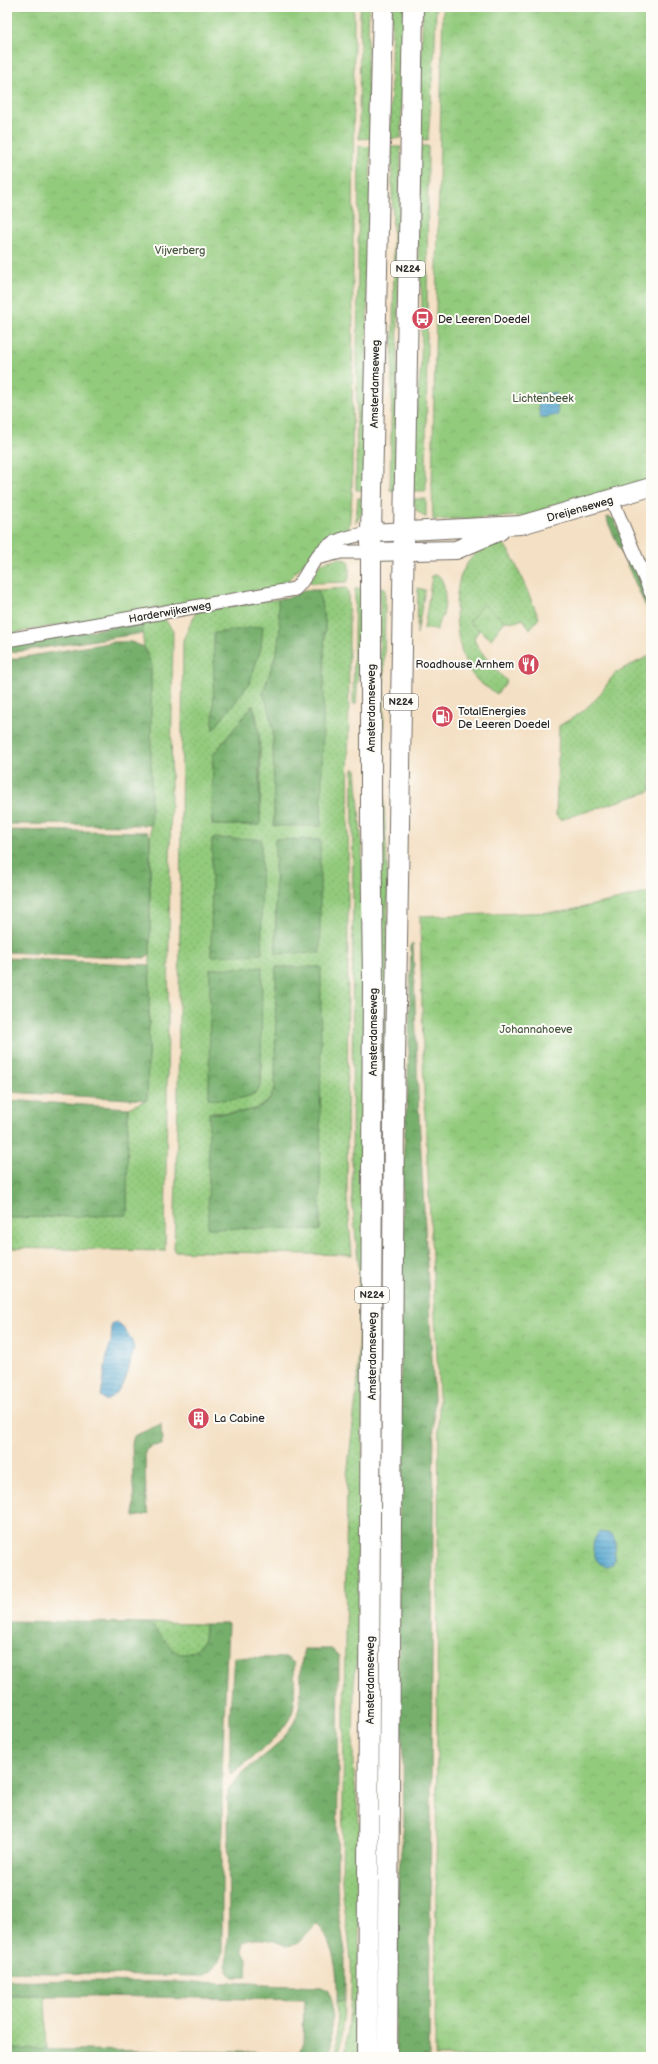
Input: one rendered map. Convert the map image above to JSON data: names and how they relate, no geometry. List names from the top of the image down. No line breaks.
{"streets":{"main road":["N224","Amsterdamseweg","Dreijenseweg"],"street":["Harderwijkerweg"]},"crossings":[["Amsterdamseweg","Dreijenseweg"],["Amsterdamseweg","Harderwijkerweg"],["Dreijenseweg","Harderwijkerweg"]],"parks":["Vijverberg","Lichtenbeek","Johannahoeve"],"places":{"bus stop":["De Leeren Doedel"],"restaurant":["Roadhouse Arnhem"],"fuel station":["TotalEnergies De Leeren Doedel"],"building":["La Cabine"]}}
